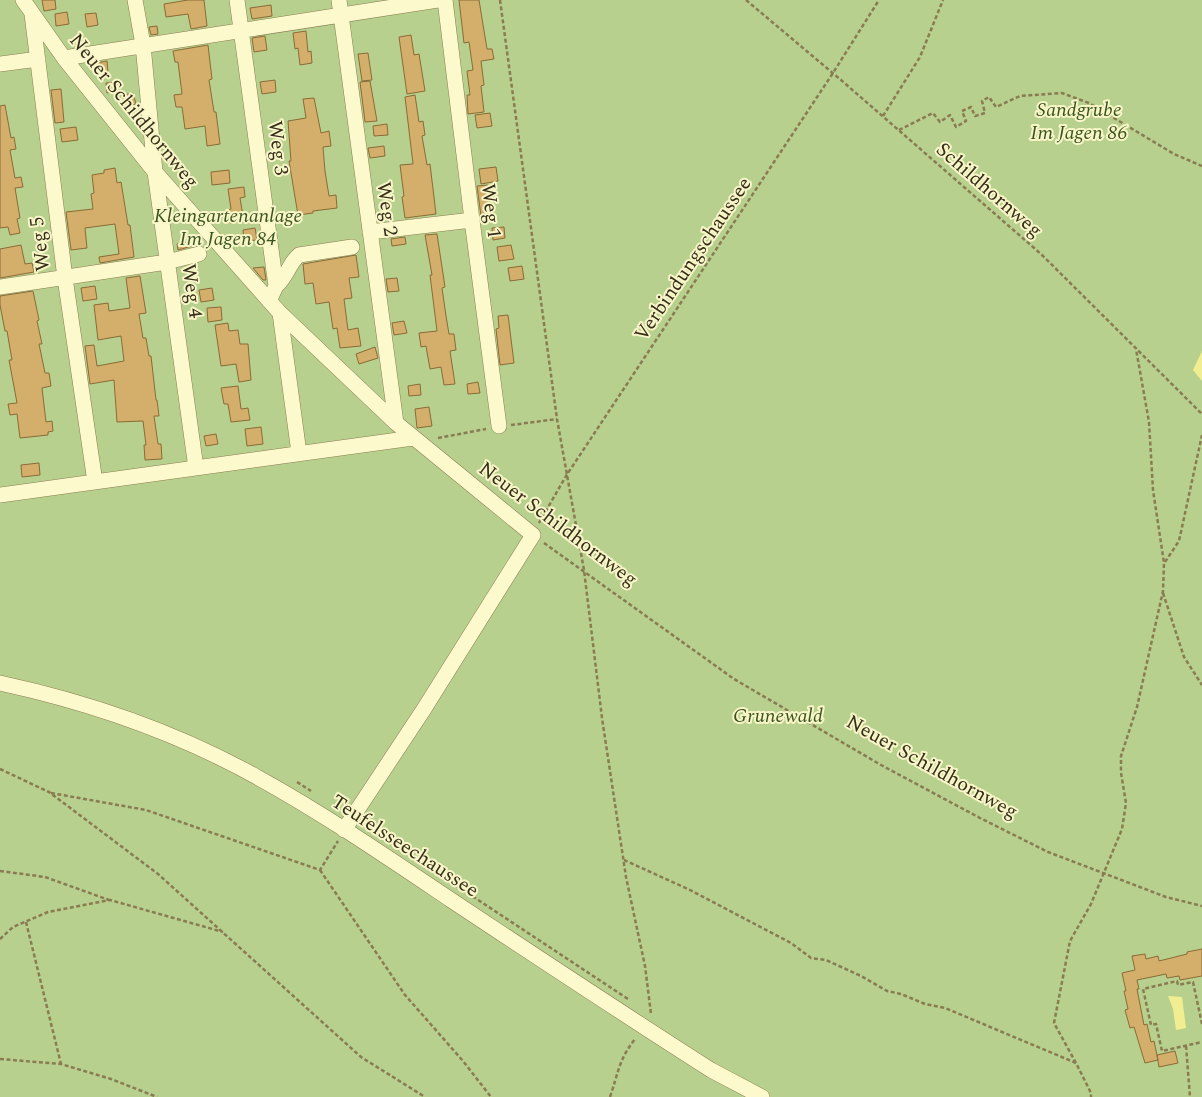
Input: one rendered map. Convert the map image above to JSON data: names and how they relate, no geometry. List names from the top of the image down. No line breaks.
{"streets":{"street":["Neuer Schildhornweg","Weg 3","Weg 2","Weg 1","Weg 5","Weg 4","Teufelsseechaussee"],"path":["Schildhornweg","Verbindungschaussee"]},"crossings":[["Neuer Schildhornweg","Weg 2"],["Neuer Schildhornweg","Weg 5"],["Neuer Schildhornweg","Verbindungschaussee"],["Neuer Schildhornweg","Weg 4"],["Schildhornweg","Verbindungschaussee"]],"parks":["Sandgrube Im Jagen 86","Kleingartenanlage Im Jagen 84","Grunewald"]}
